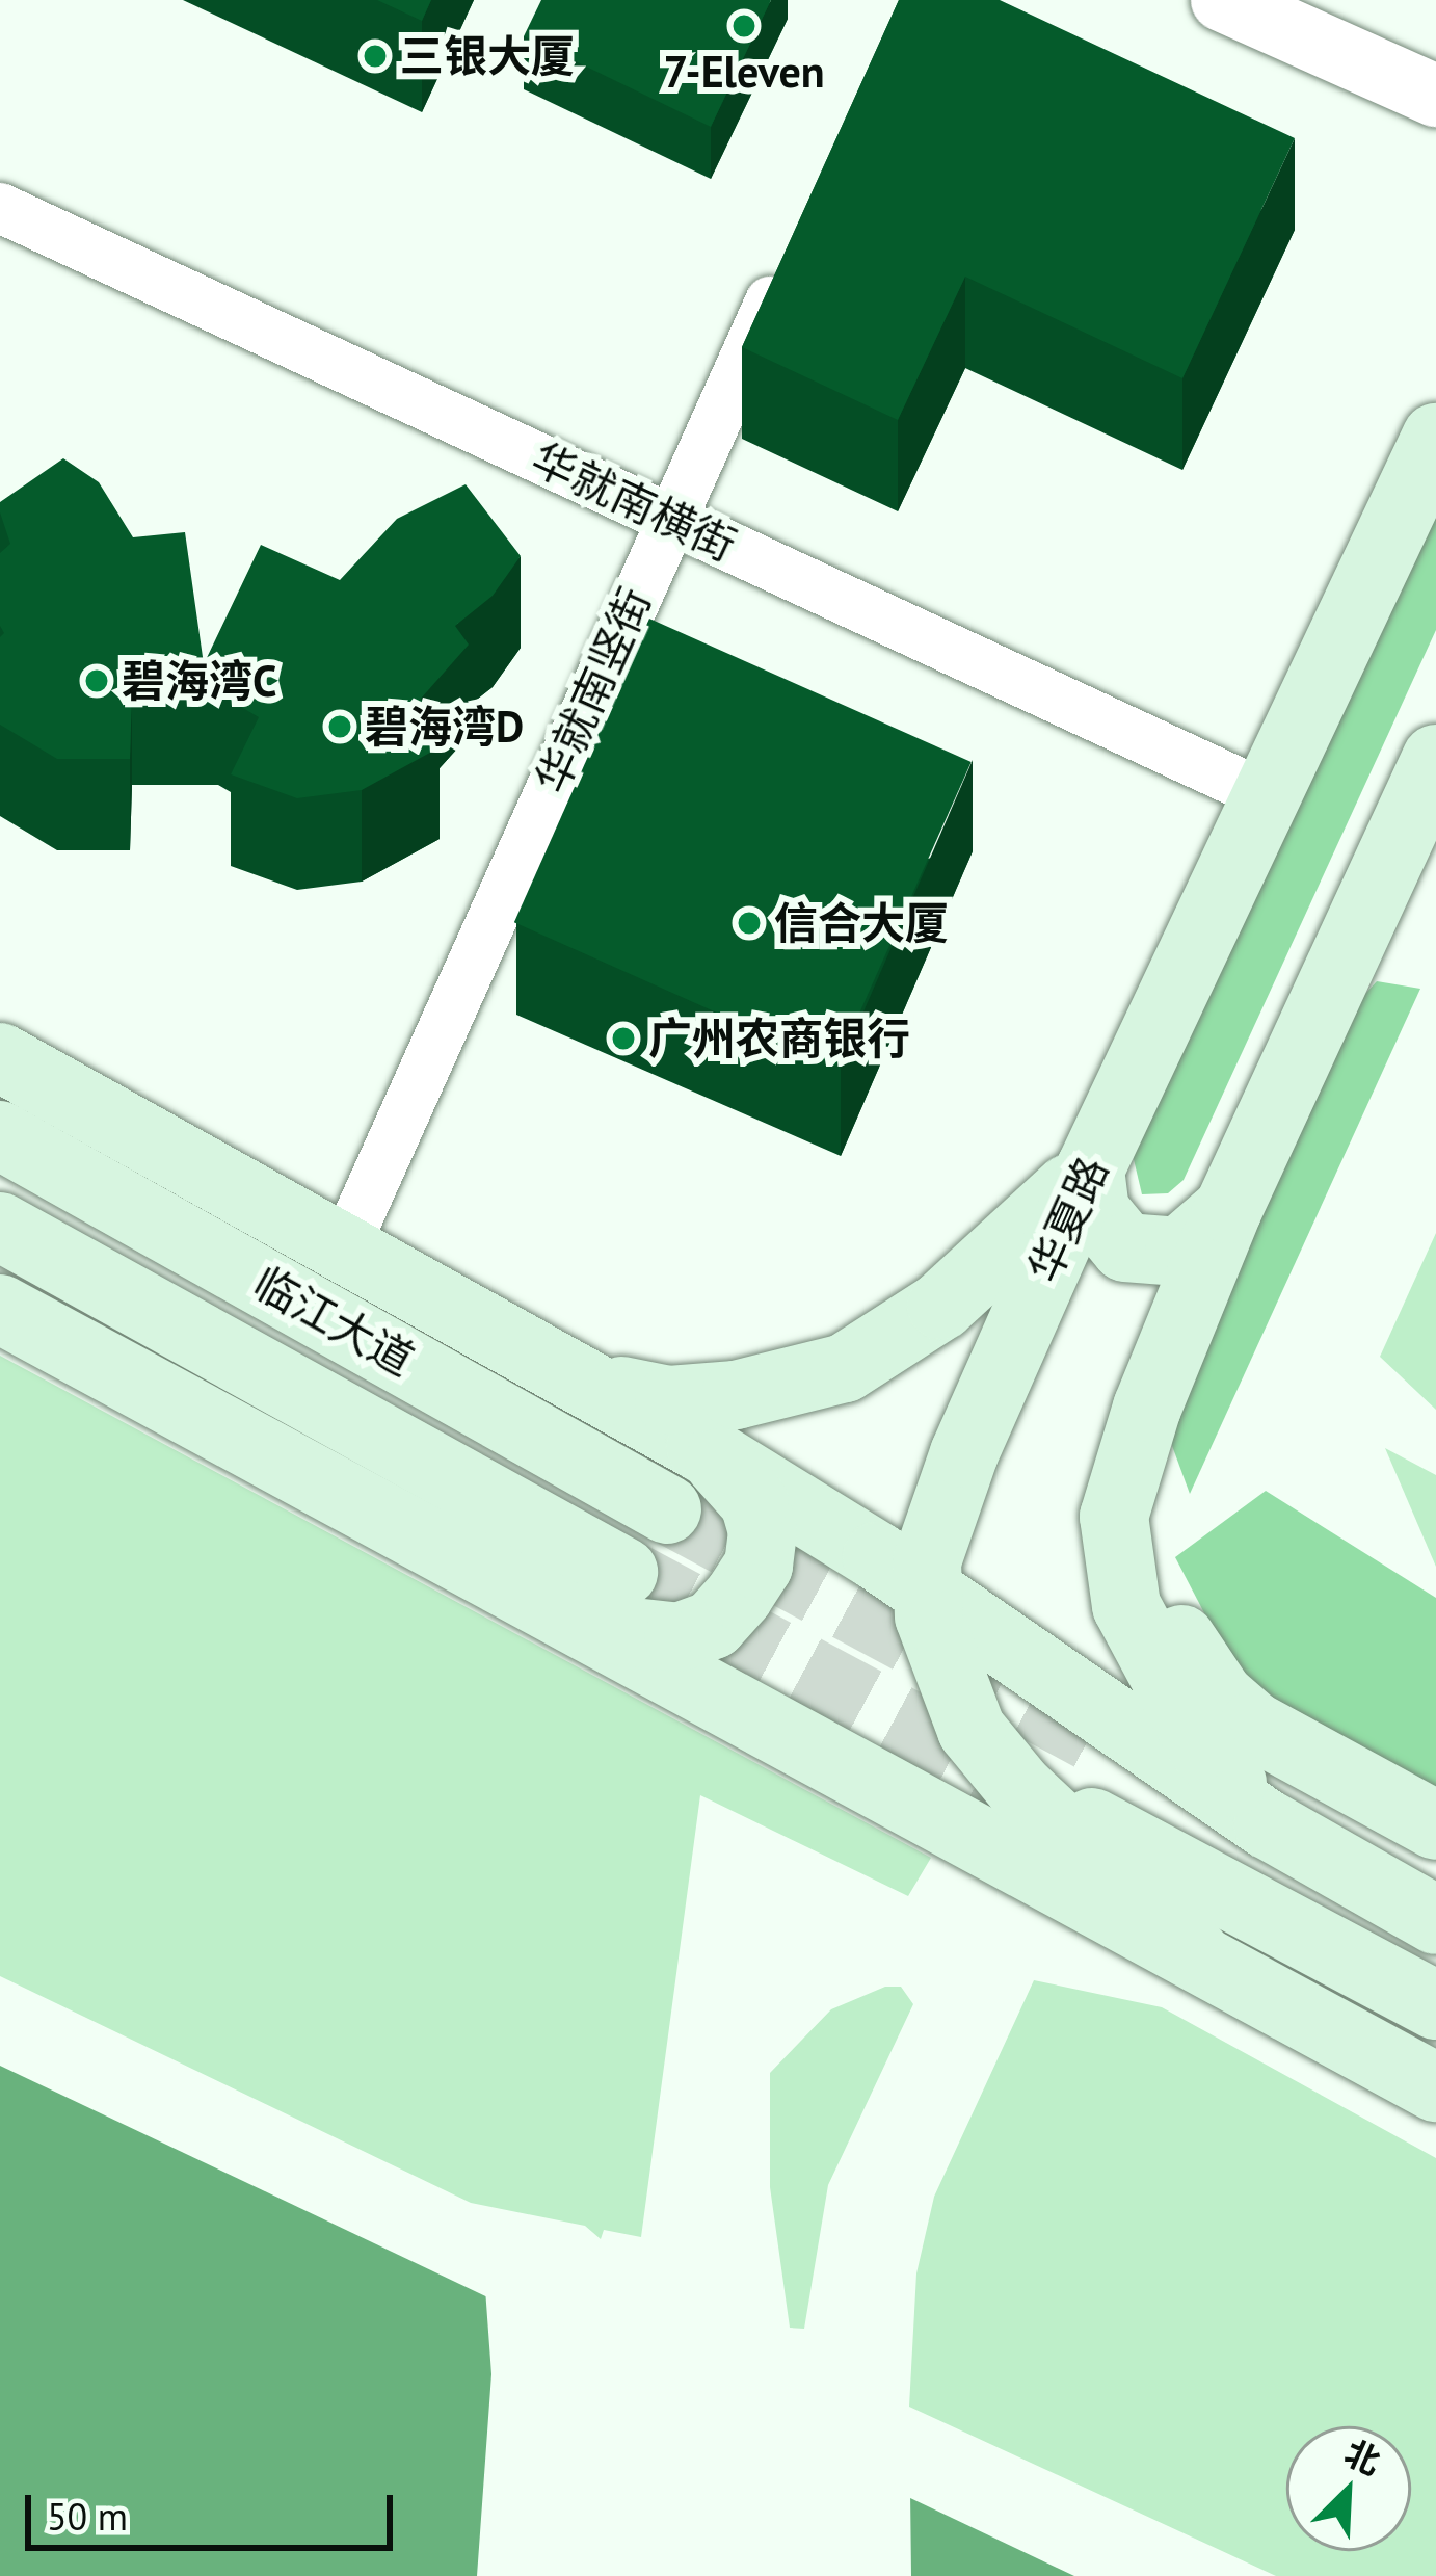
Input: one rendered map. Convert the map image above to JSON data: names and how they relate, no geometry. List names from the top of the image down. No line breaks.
{"streets":{"main road":["华夏路","临江大道"],"street":["华就南横街","华就南竖街"]},"crossings":[["华就南横街","华就南竖街"],["华就南横街","华夏路"]],"places":["7-Eleven","三银大厦","碧海湾C","碧海湾D","信合大厦","广州农商银行"],"scale_bar":"50 m","north":"top right"}
